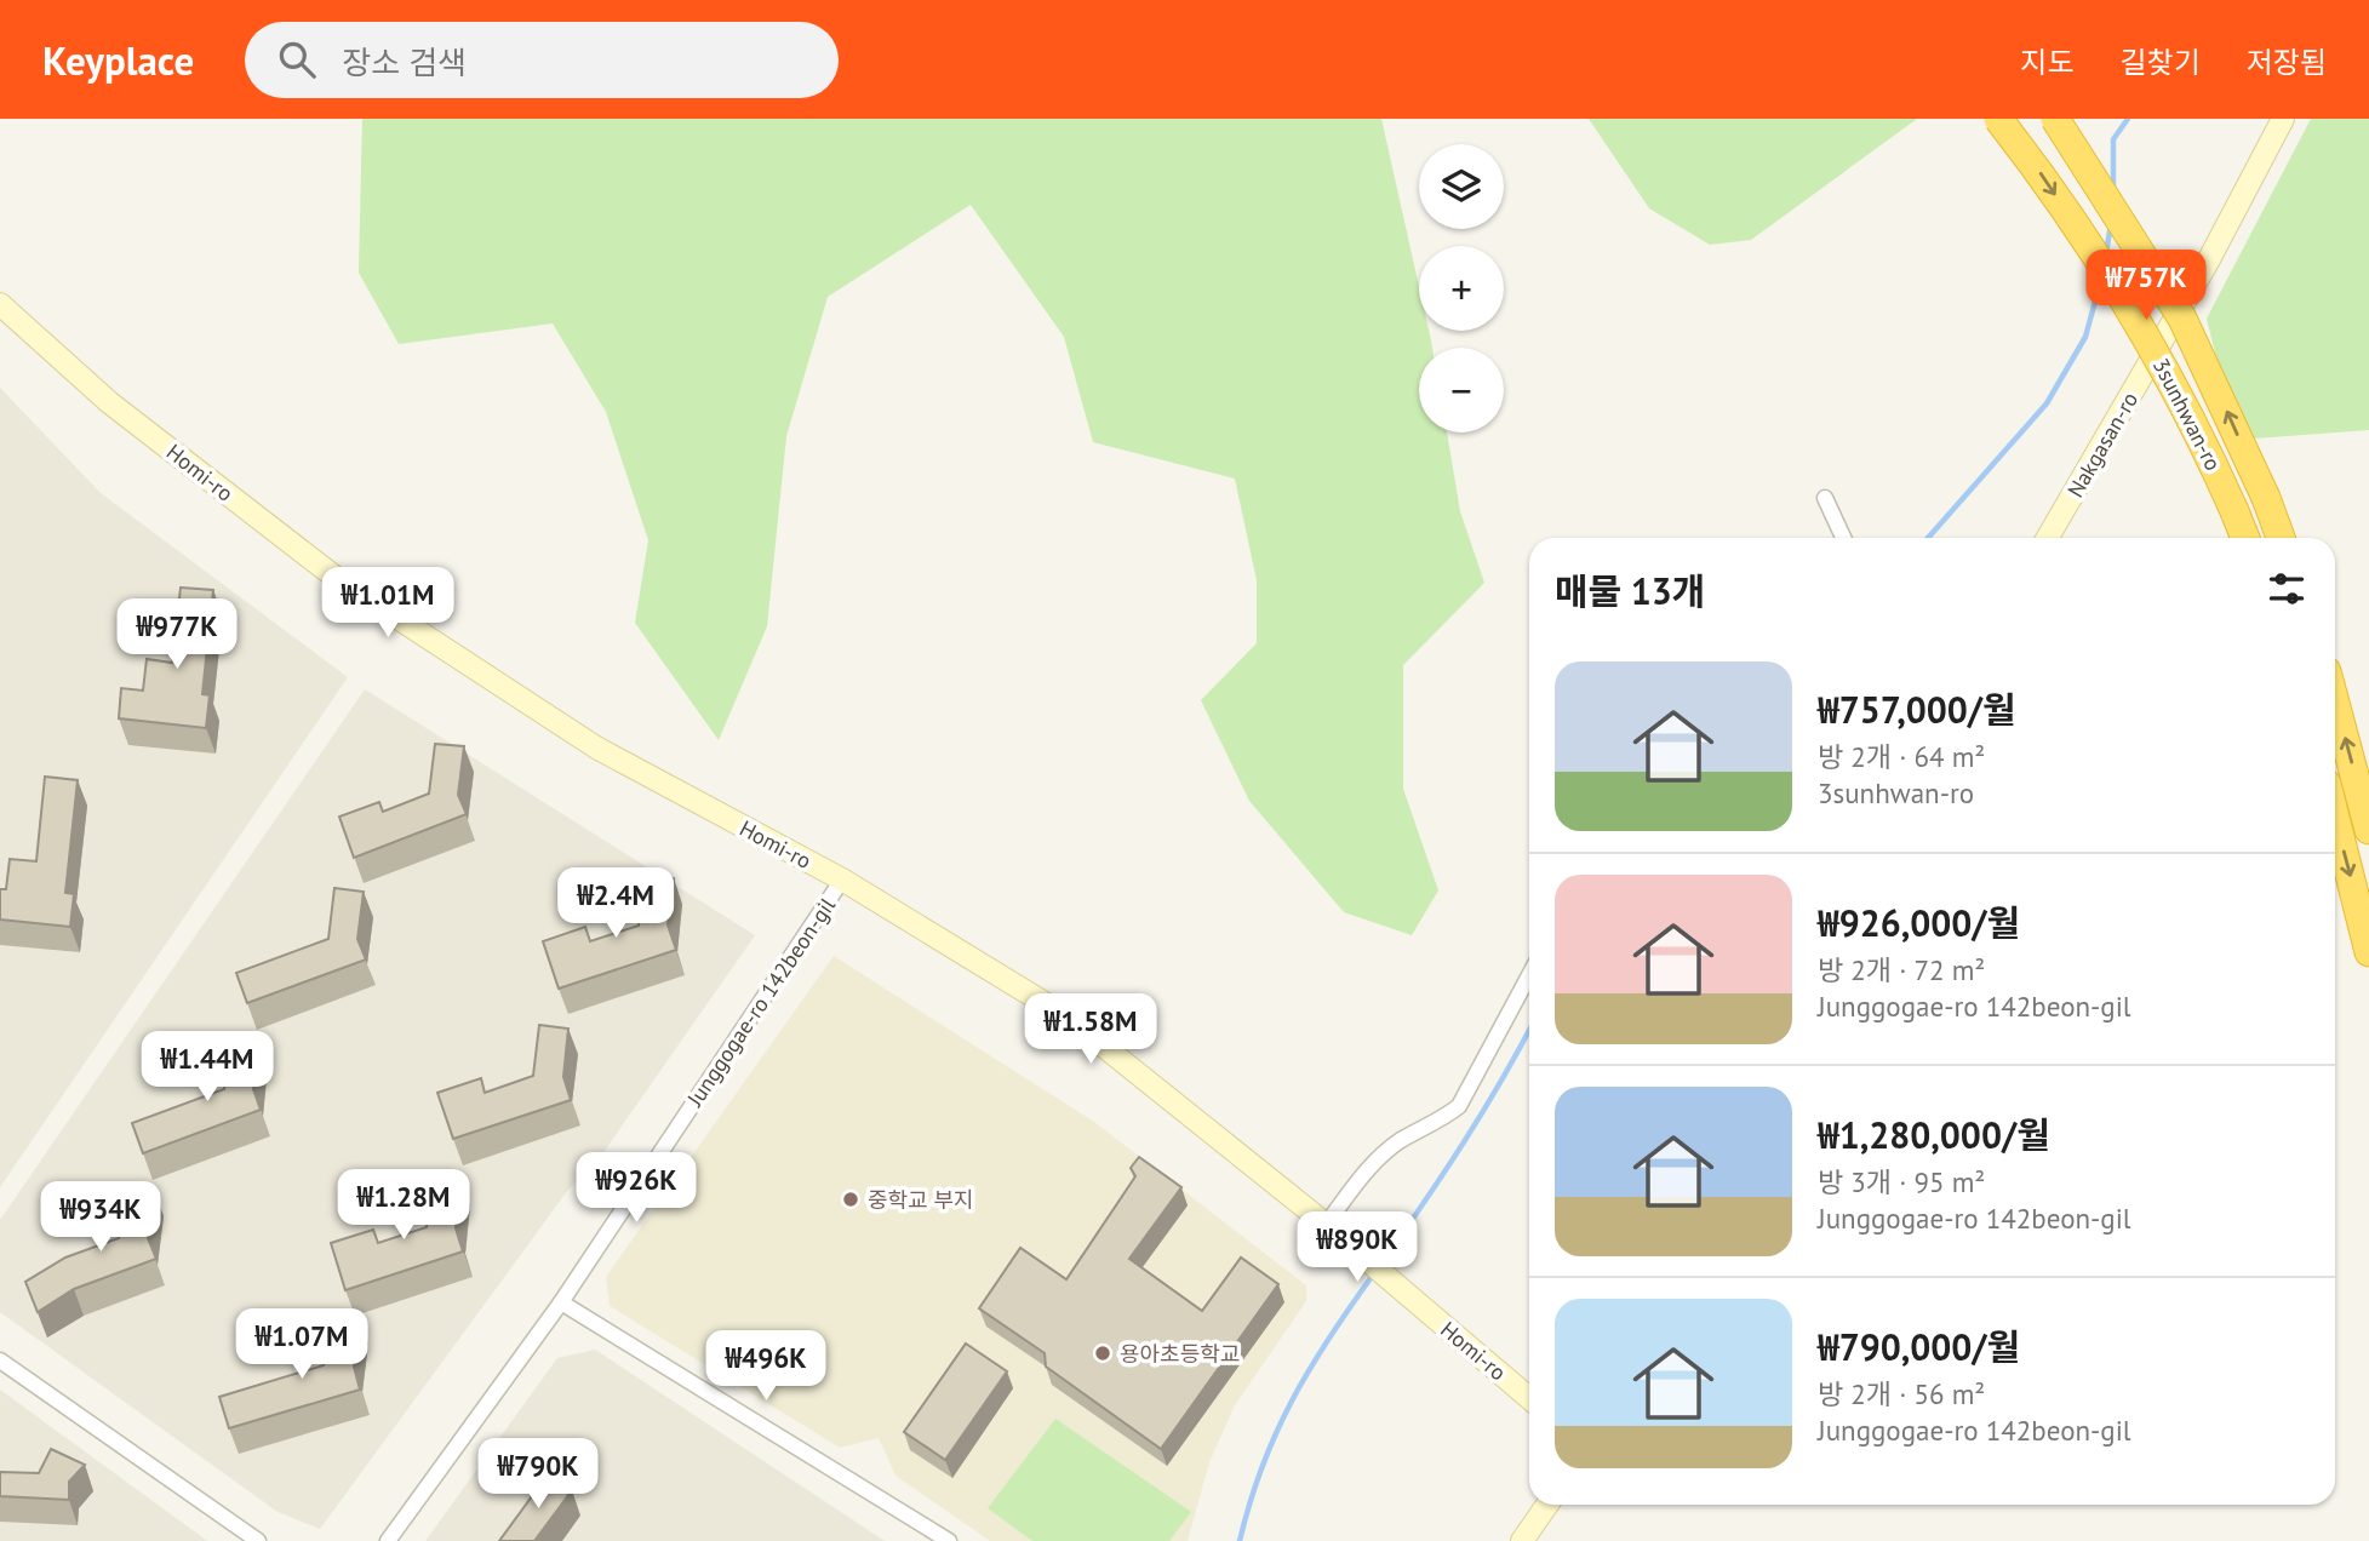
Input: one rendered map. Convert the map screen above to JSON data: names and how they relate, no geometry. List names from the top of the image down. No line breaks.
{"streets":{"highway":["3sunhwan-ro"],"street":["Nakgasan-ro","Homi-ro","Junggogae-ro 142beon-gil"]},"crossings":[["Homi-ro","Junggogae-ro 142beon-gil"]],"places":["중학교 부지","용아초등학교"],"page":{"header":"Keyplace","search":"장소 검색","nav":["지도","길찾기","저장됨"],"map_buttons":["+","−"],"price":["₩757K","₩1.01M","₩977K","₩2.4M","₩1.58M","₩1.44M","₩926K","₩1.28M","₩934K","₩890K","₩1.07M","₩496K","₩790K"],"heading":"매물 13개","list":[{"name":"₩757,000/월","note":"방 2개 · 64 m² · 3sunhwan-ro"},{"name":"₩926,000/월","note":"방 2개 · 72 m² · Junggogae-ro 142beon-gil"},{"name":"₩1,280,000/월","note":"방 3개 · 95 m² · Junggogae-ro 142beon-gil"},{"name":"₩790,000/월","note":"방 2개 · 56 m² · Junggogae-ro 142beon-gil"}]}}
